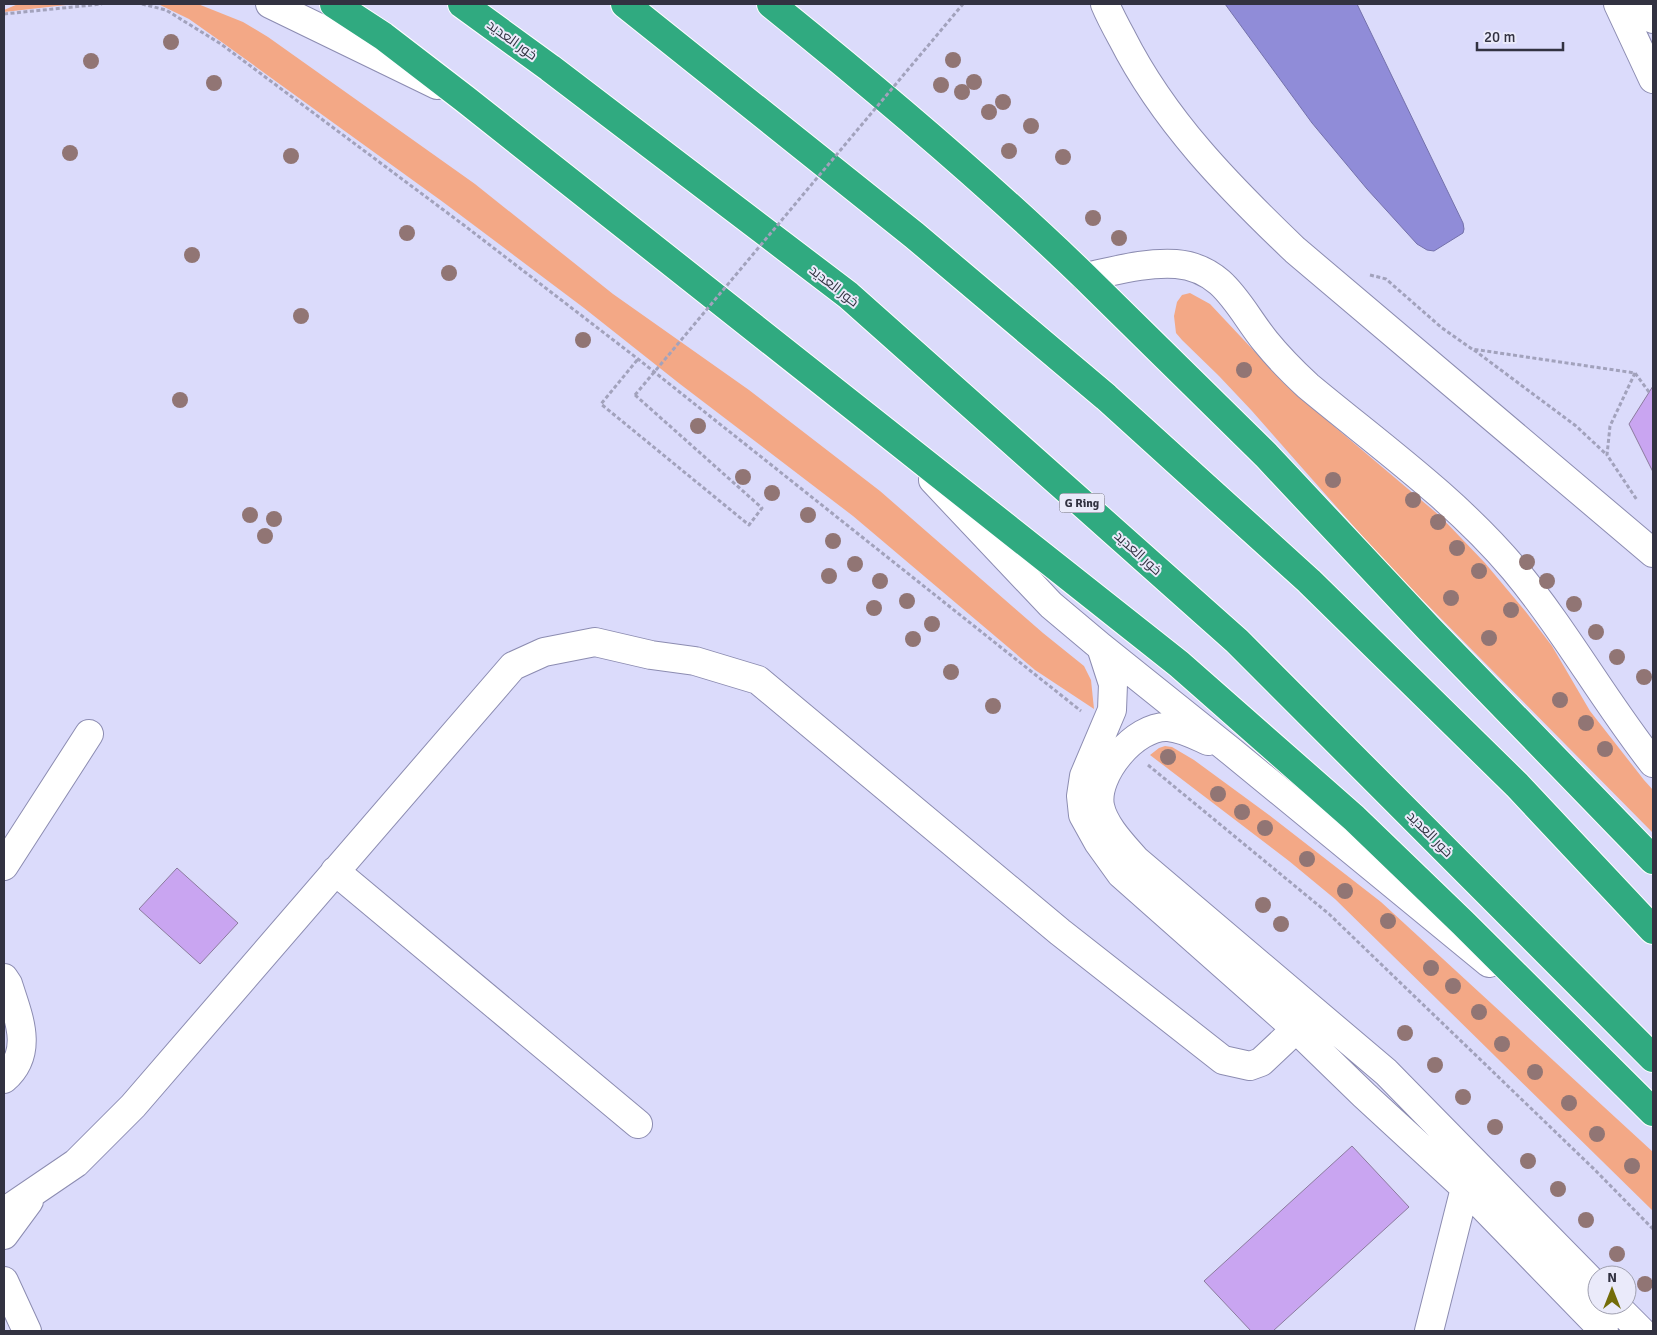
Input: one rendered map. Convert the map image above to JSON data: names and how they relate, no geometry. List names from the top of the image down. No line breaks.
{"streets":{"highway":["خور العديد","G Ring"]},"scale_bar":"20 m","north":"top"}
